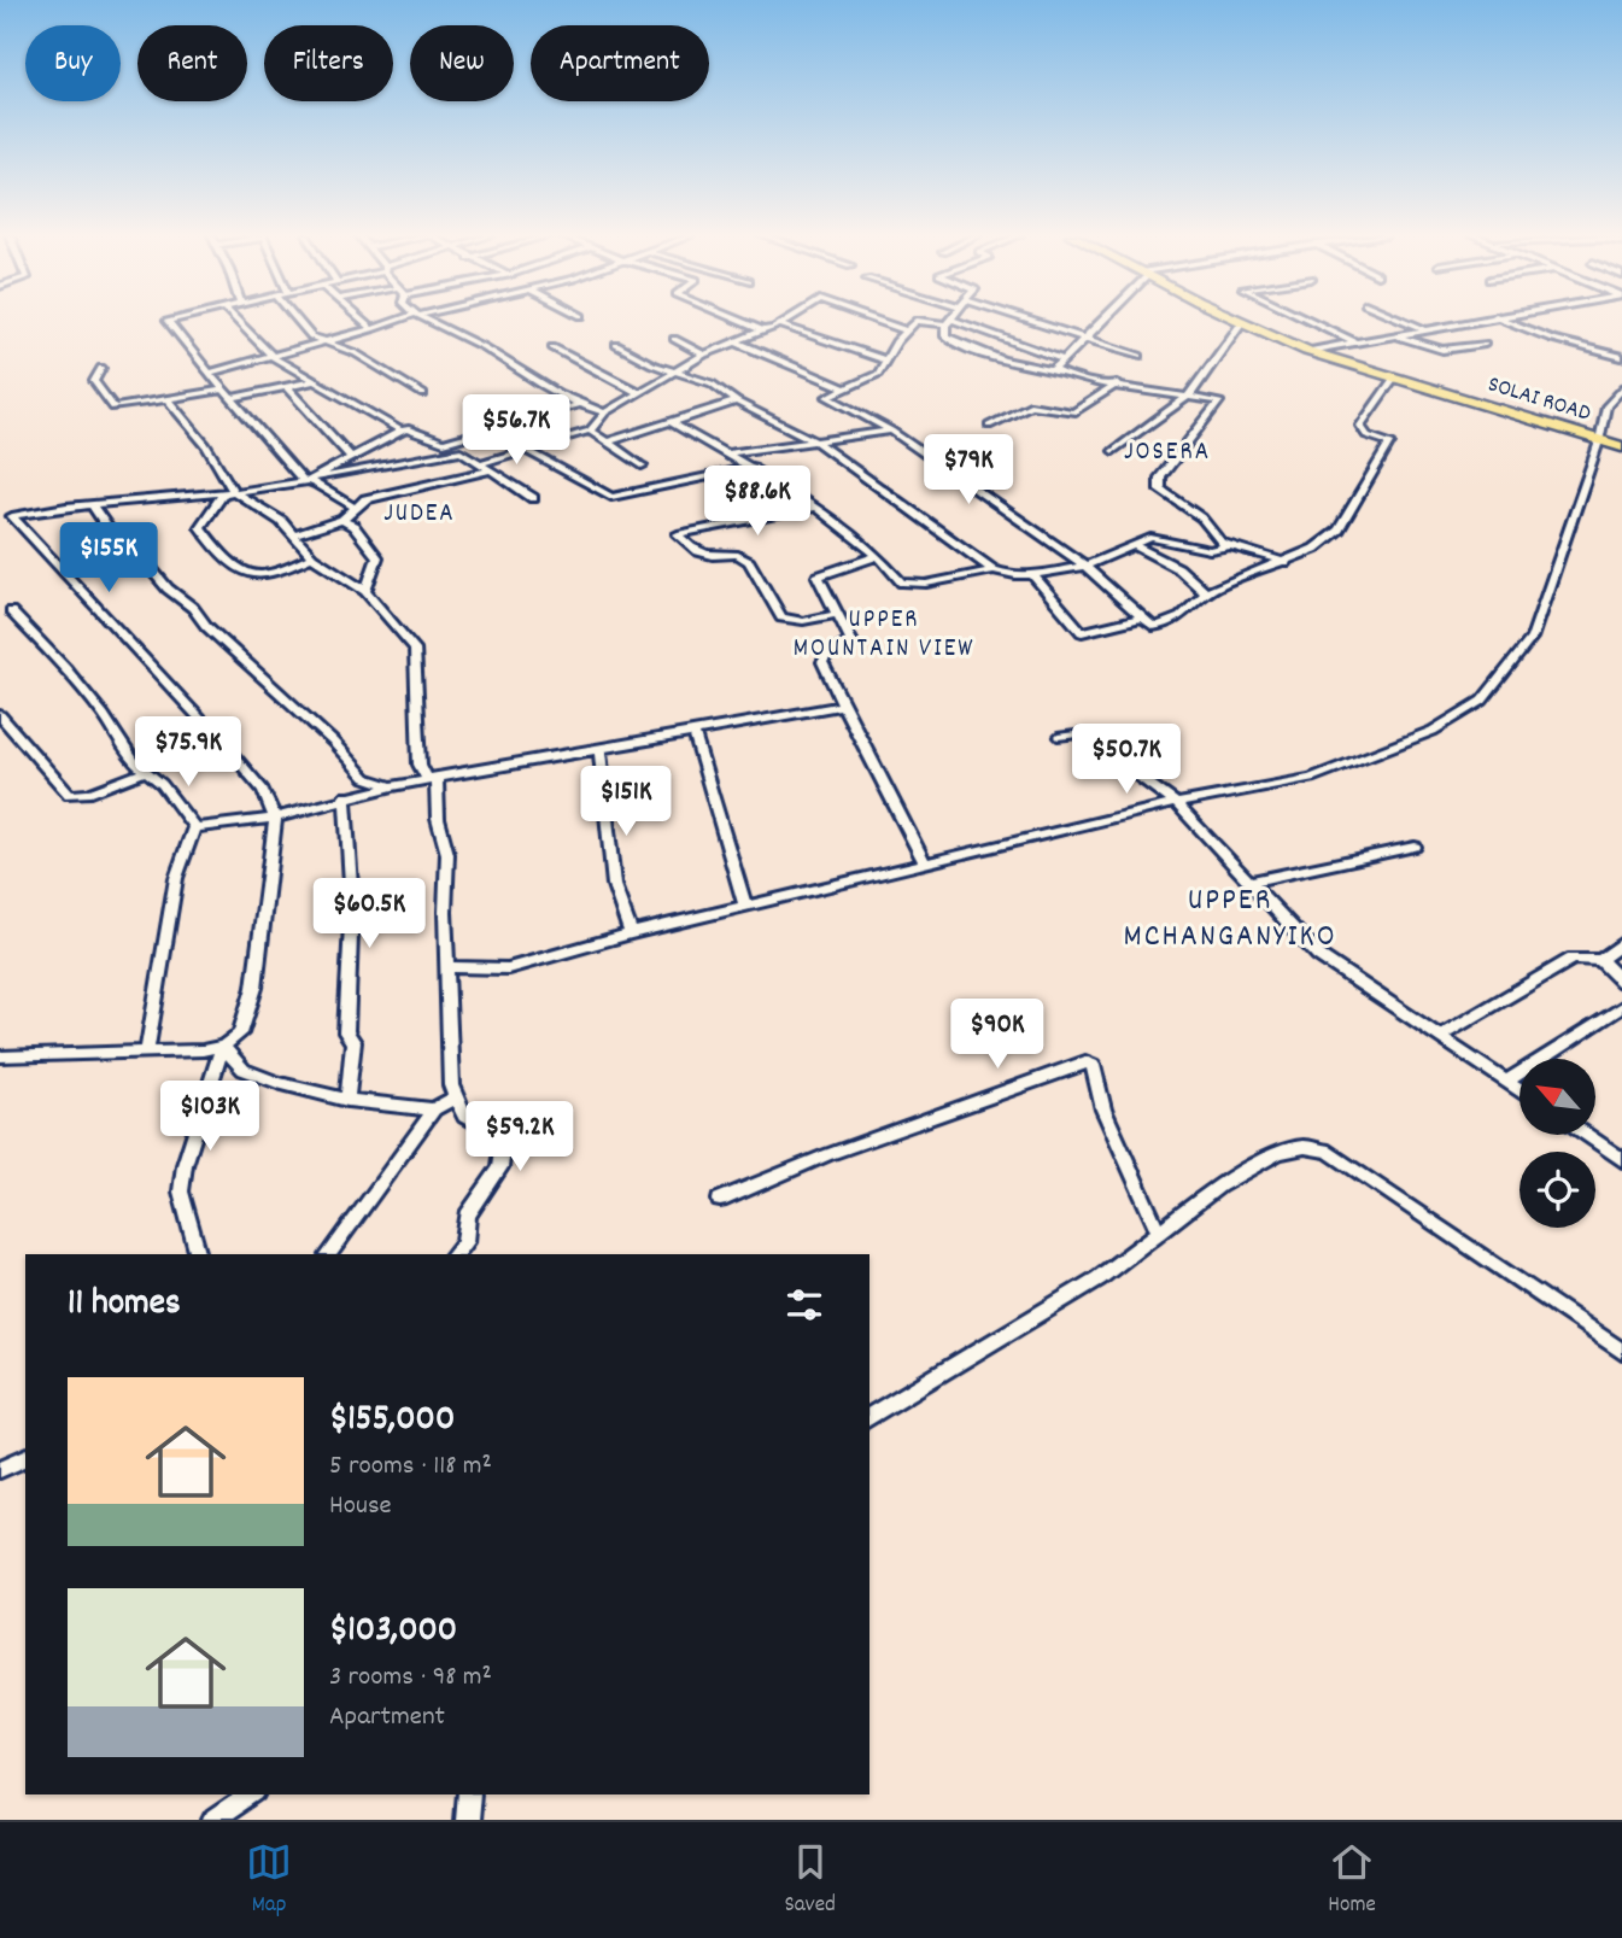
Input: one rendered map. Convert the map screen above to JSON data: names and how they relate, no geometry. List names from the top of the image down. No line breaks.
{"streets":{"highway":["SOLAI ROAD"]},"districts":["JOSERA","JUDEA","UPPER MOUNTAIN VIEW","UPPER MCHANGANYIKO"],"north":"top left","page":{"chip":["Buy","Rent","Filters","New","Apartment"],"price":["$56.7K","$79K","$88.6K","$155K","$75.9K","$50.7K","$151K","$60.5K","$90K","$103K","$59.2K"],"heading":"11 homes","list":[{"name":"$155,000","note":"5 rooms · 118 m² · House"},{"name":"$103,000","note":"3 rooms · 98 m² · Apartment"}],"tabs":["Map","Saved","Home"]}}
